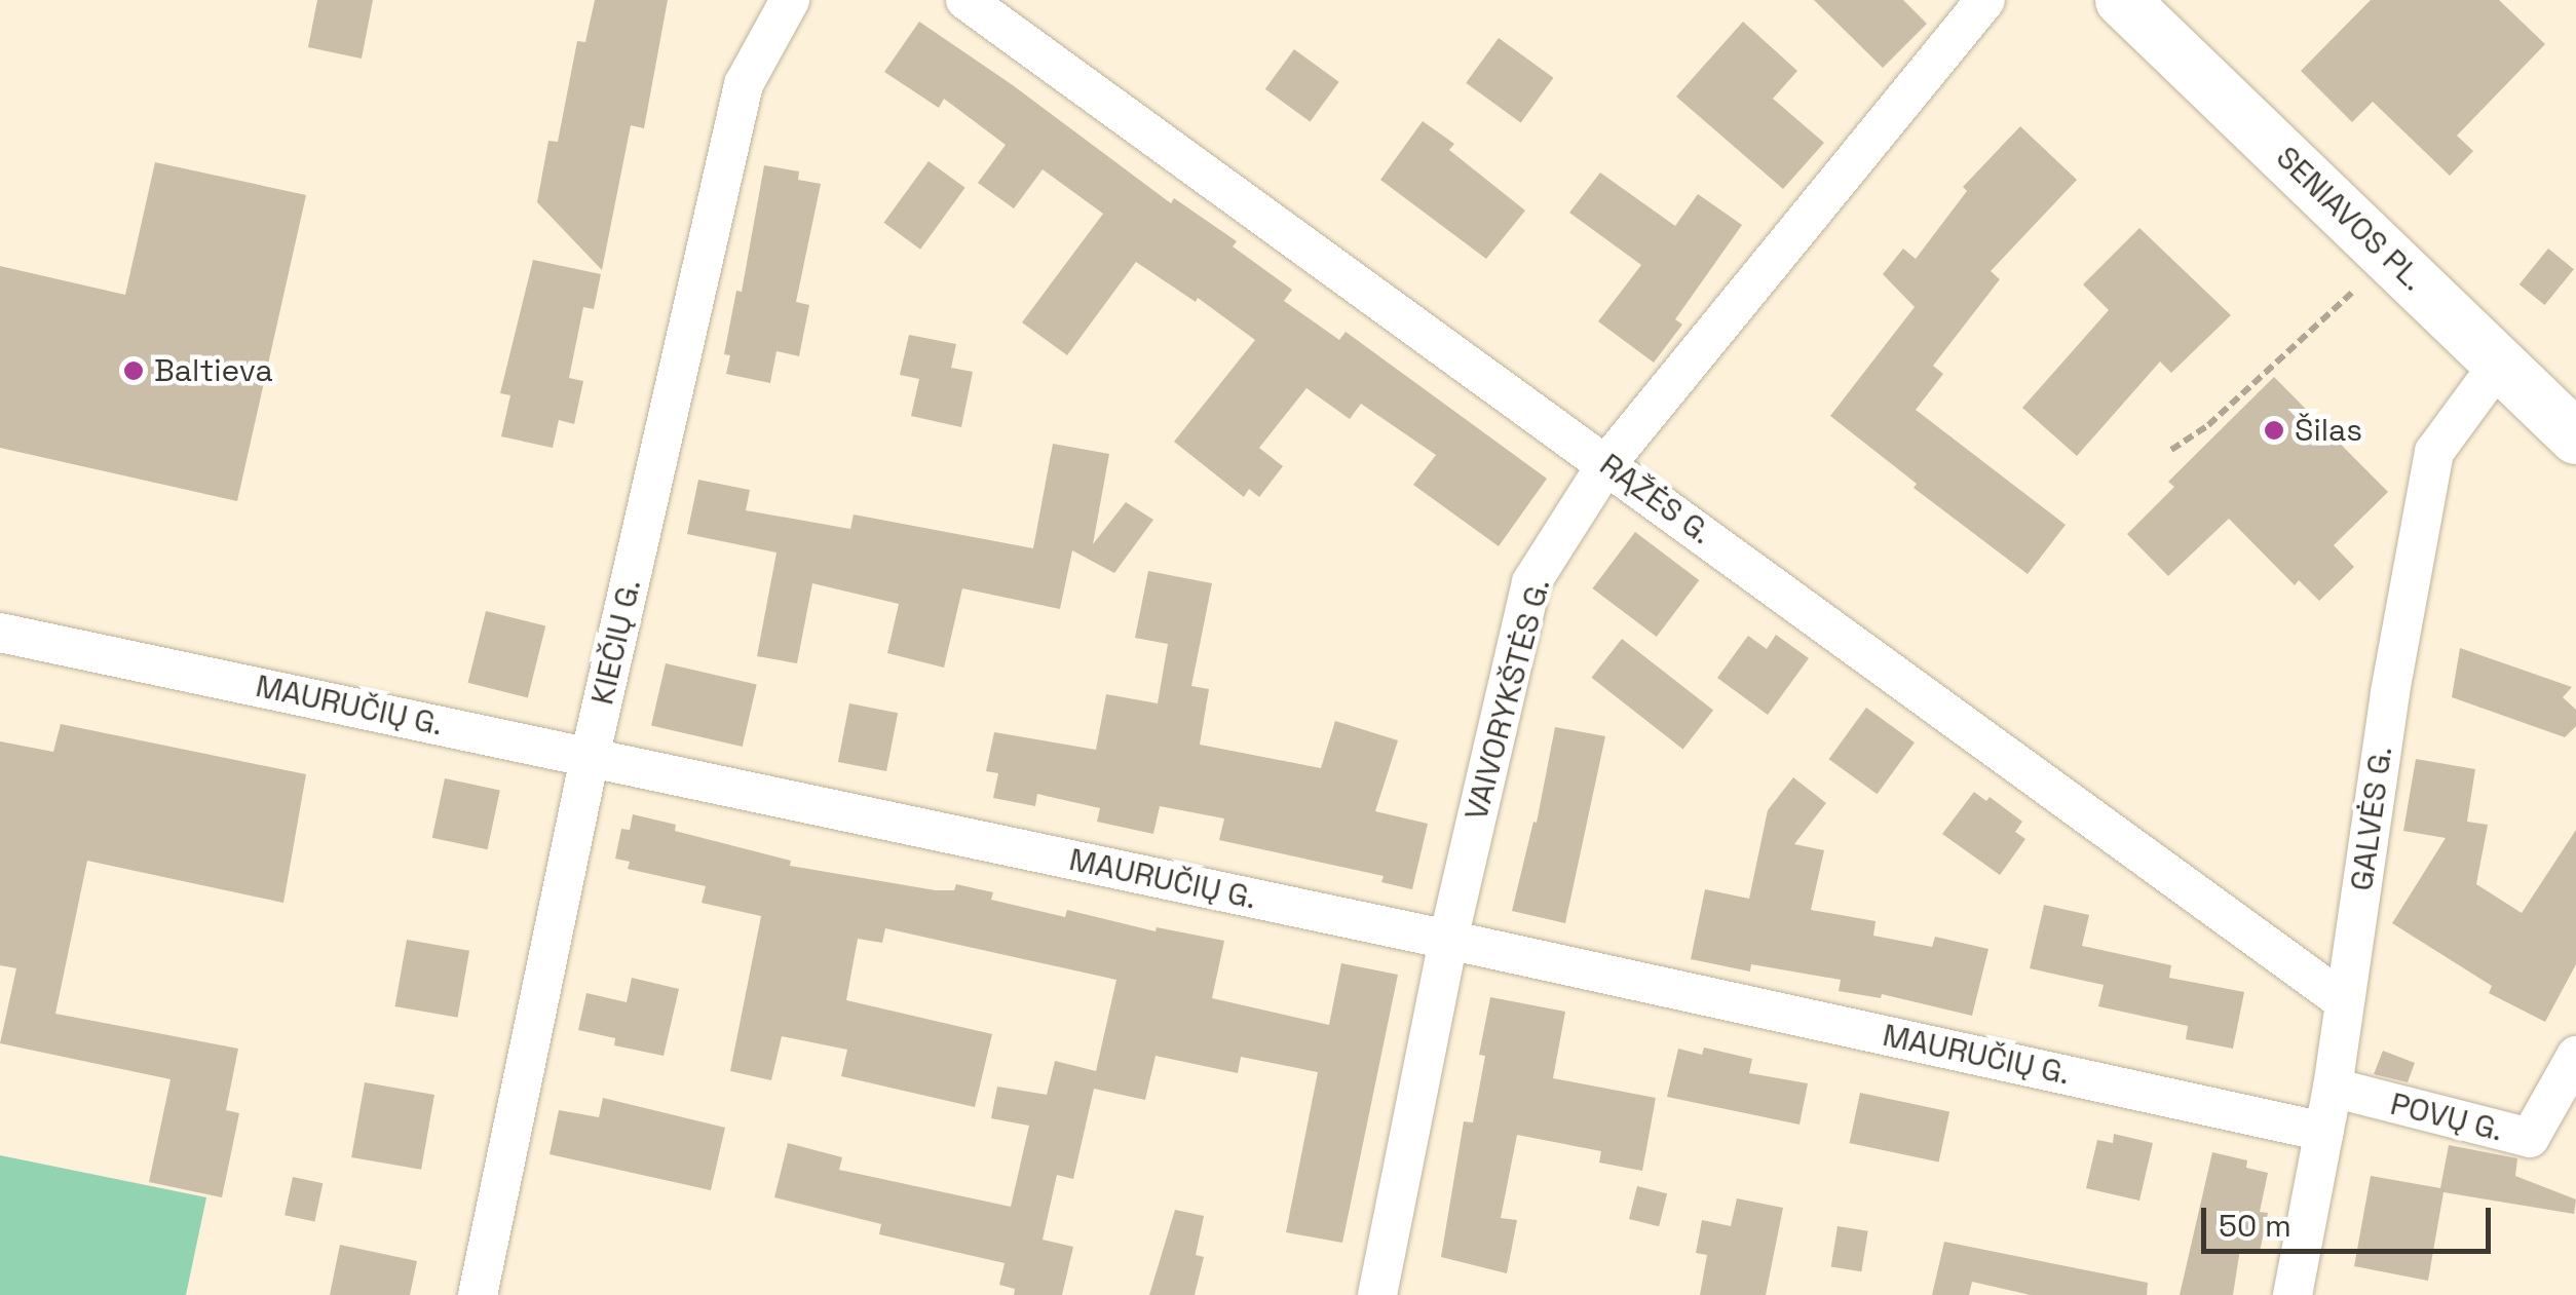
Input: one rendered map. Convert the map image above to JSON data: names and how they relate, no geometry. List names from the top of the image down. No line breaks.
{"streets":{"street":["SENIAVOS PL.","RĄŽĖS G.","KIEČIŲ G.","VAIVORYKŠTĖS G.","MAURUČIŲ G.","GALVĖS G.","POVŲ G."]},"crossings":[["SENIAVOS PL.","GALVĖS G."],["RĄŽĖS G.","VAIVORYKŠTĖS G."],["RĄŽĖS G.","GALVĖS G."],["KIEČIŲ G.","MAURUČIŲ G."],["VAIVORYKŠTĖS G.","MAURUČIŲ G."],["MAURUČIŲ G.","GALVĖS G."],["GALVĖS G.","POVŲ G."]],"places":["Baltieva","Šilas"],"scale_bar":"50 m"}
